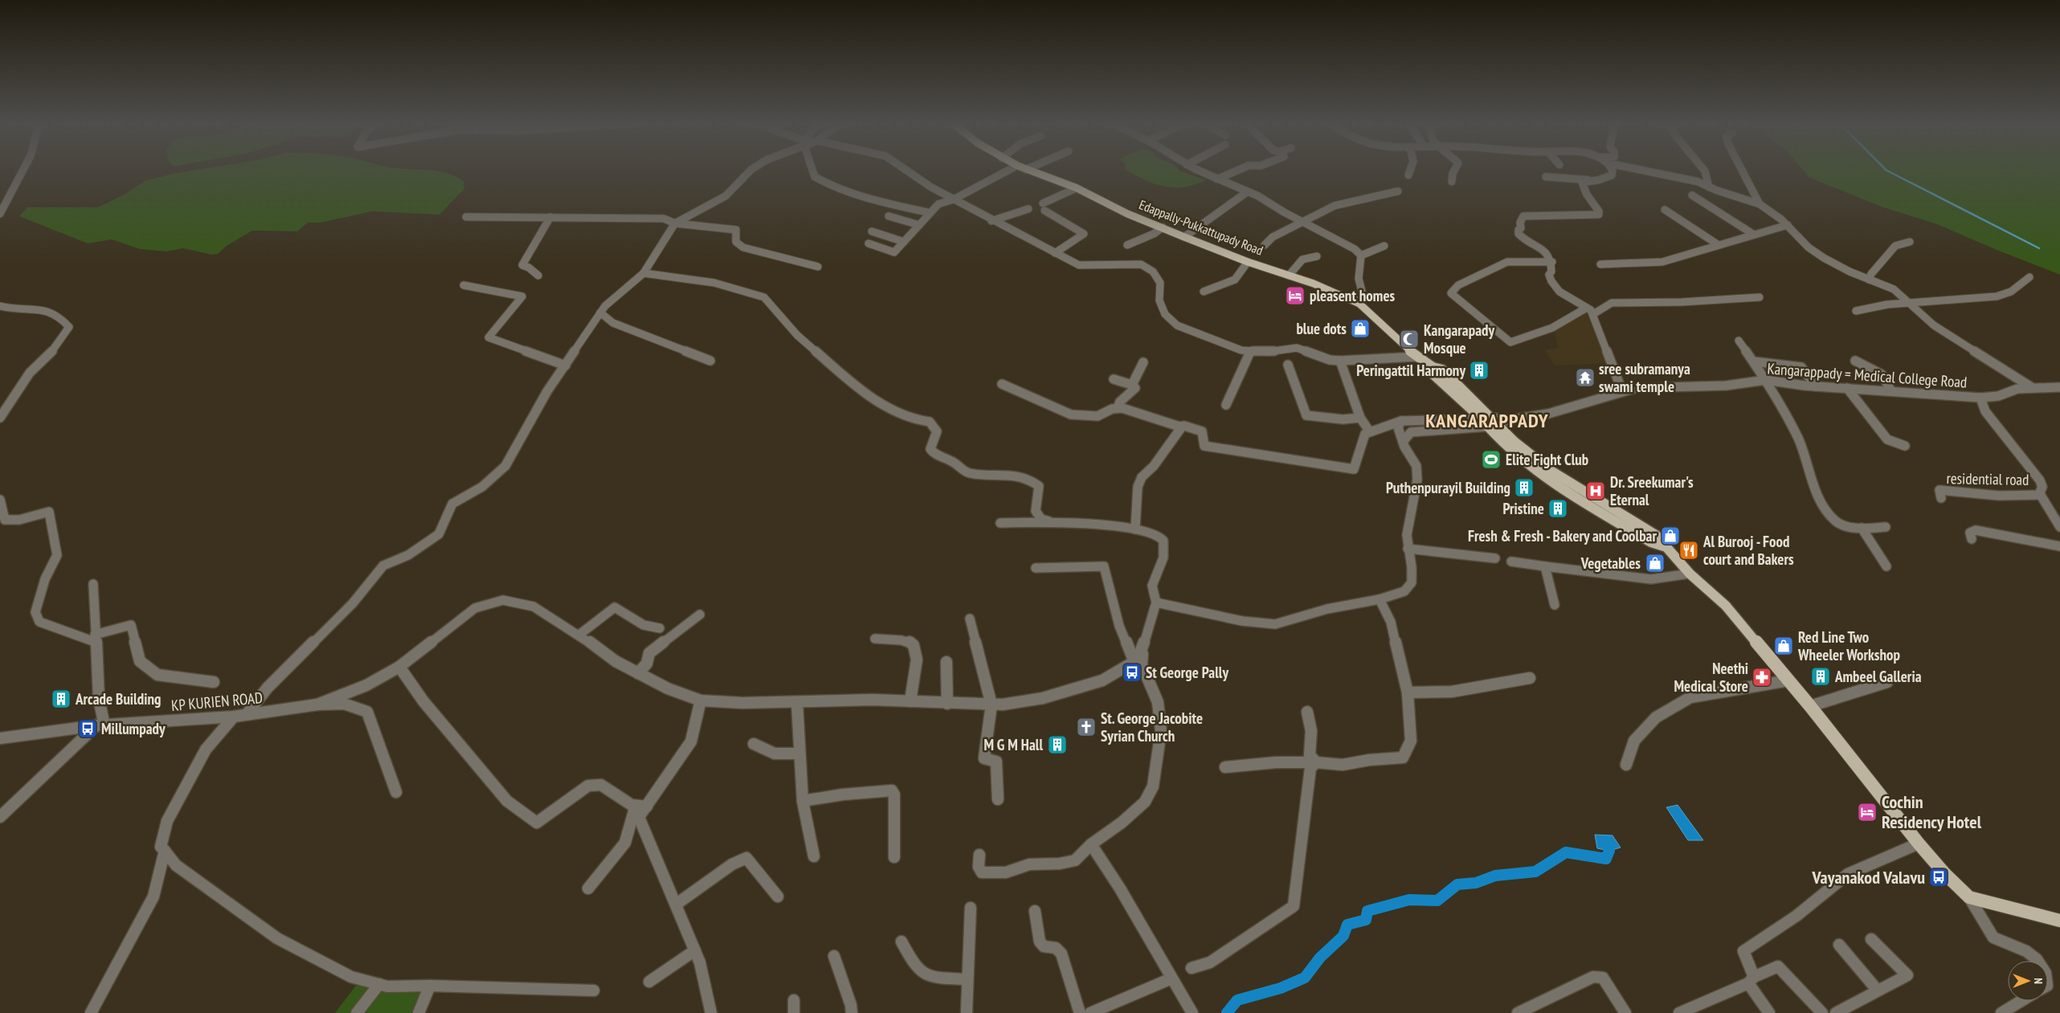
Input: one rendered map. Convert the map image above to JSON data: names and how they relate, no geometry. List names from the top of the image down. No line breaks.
{"streets":{"main road":["Edappally-Pukkattupady Road"],"street":["Kangarappady = Medical College Road","residential road","KP KURIEN ROAD"]},"crossings":[["Edappally-Pukkattupady Road","Kangarappady = Medical College Road"]],"districts":["KANGARAPPADY"],"places":{"hotel":["pleasent homes","Cochin Residency Hotel"],"shop":["blue dots","Fresh & Fresh - Bakery and Coolbar","Vegetables","Red Line Two Wheeler Workshop"],"mosque":["Kangarapady Mosque"],"building":["Peringattil Harmony","Puthenpurayil Building","Pristine","Ambeel Galleria","Arcade Building","M G M Hall"],"temple":["sree subramanya swami temple"],"sports":["Elite Fight Club"],"hospital":["Dr. Sreekumar's Eternal"],"restaurant":["Al Burooj - Food court and Bakers"],"bus stop":["St George Pally","Millumpady","Vayanakod Valavu"],"pharmacy":["Neethi Medical Store"],"church":["St. George Jacobite Syrian Church"]},"north":"right"}
